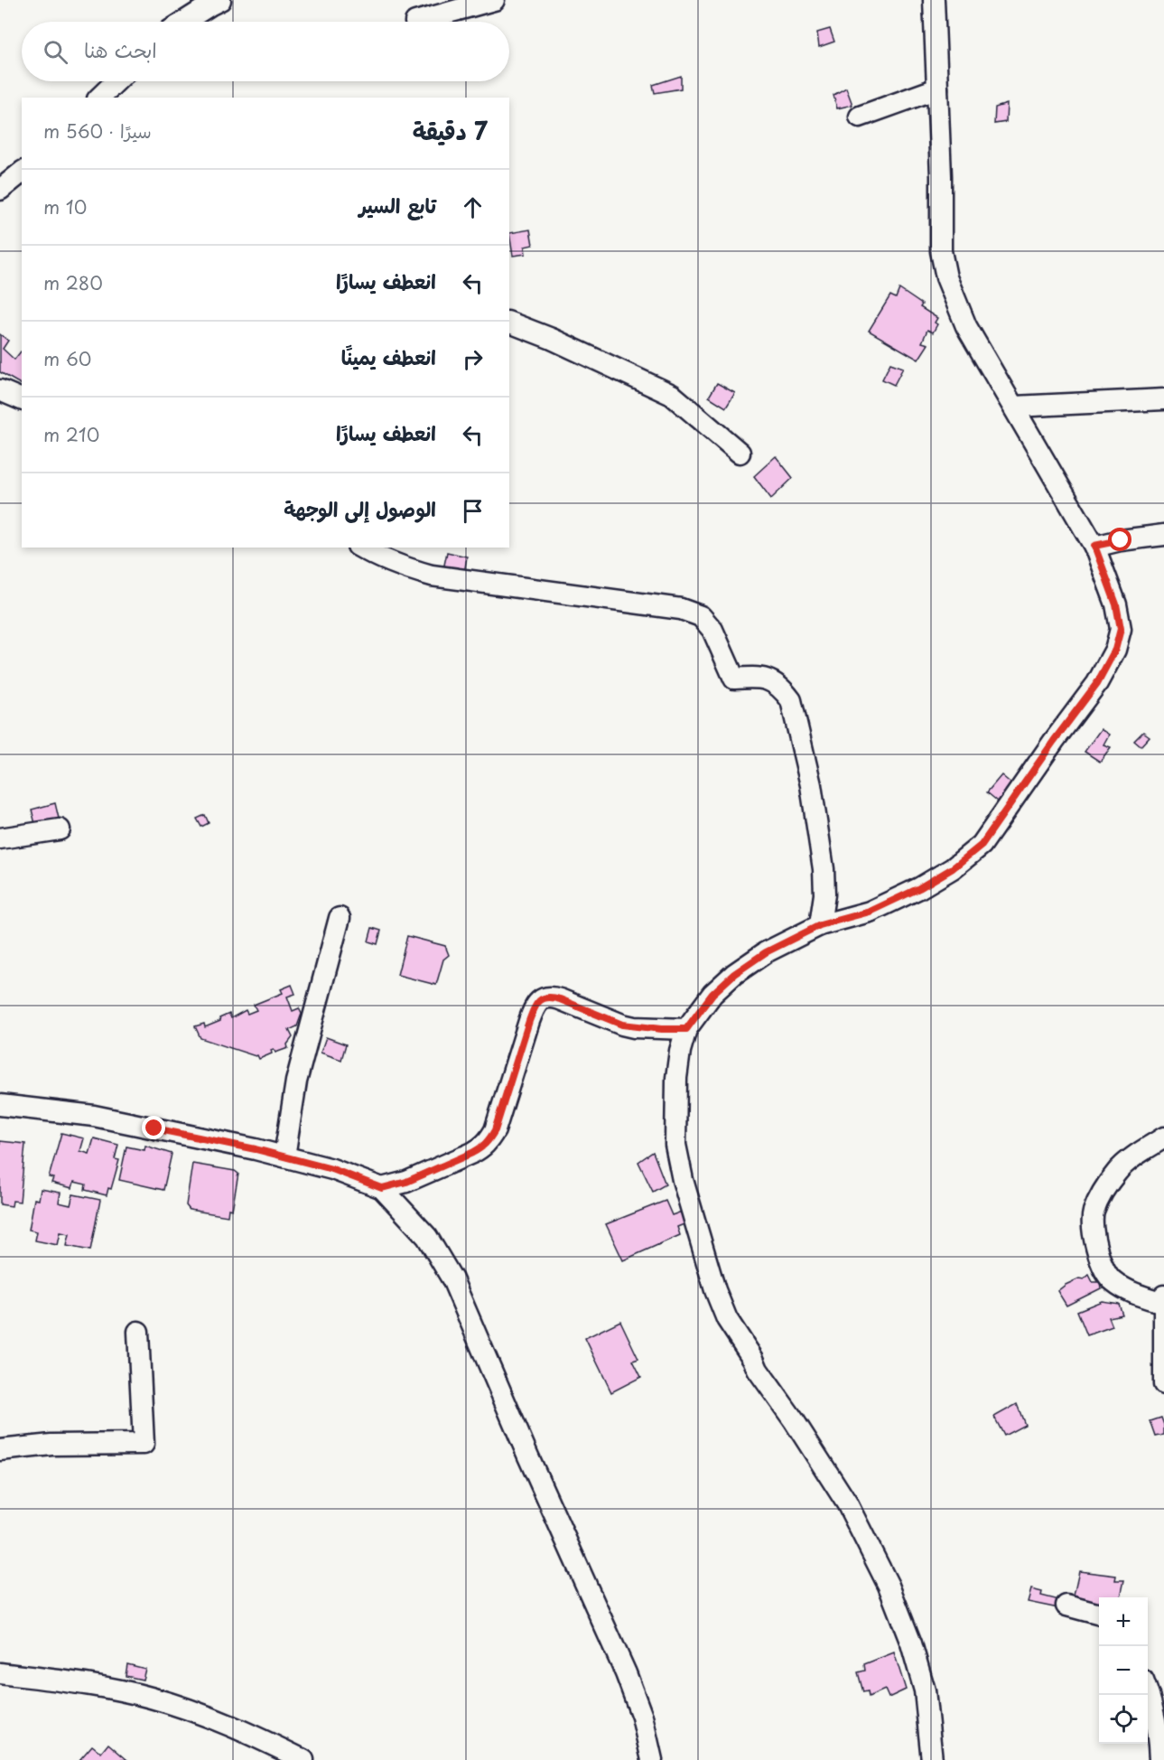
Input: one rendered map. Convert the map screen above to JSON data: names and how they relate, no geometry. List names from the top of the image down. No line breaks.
{"page":{"search":"ابحث هنا","heading":["7 دقيقة","سيرًا · 560 m"],"list":[["تابع السير","10 m"],["انعطف يسارًا","280 m"],["انعطف يمينًا","60 m"],["انعطف يسارًا","210 m"],"الوصول إلى الوجهة"],"map_buttons":["+","−"]}}
